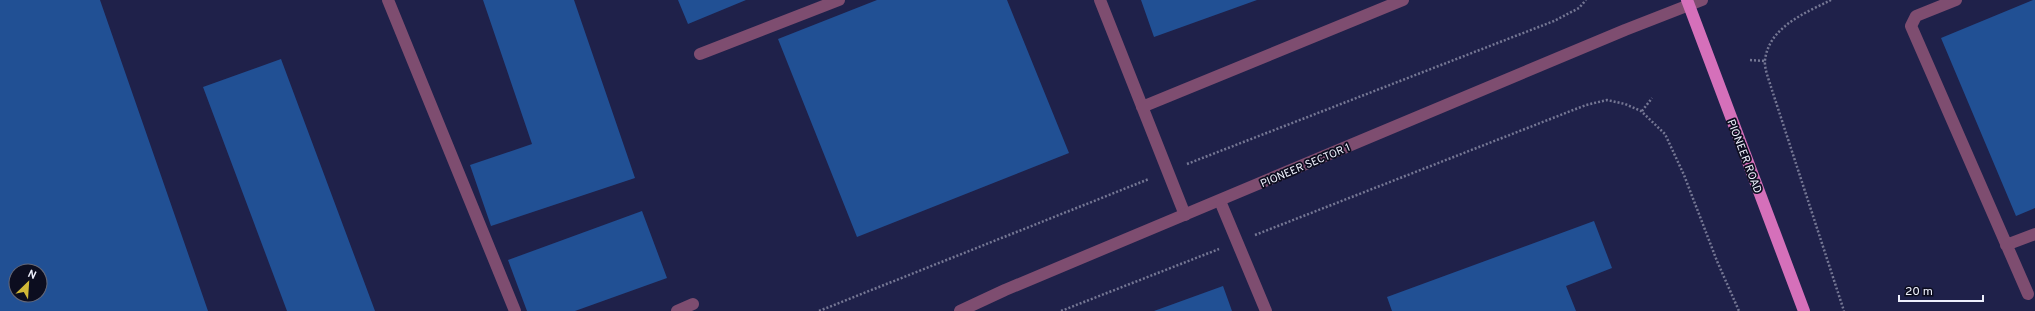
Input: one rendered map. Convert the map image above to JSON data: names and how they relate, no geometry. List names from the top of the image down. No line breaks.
{"streets":{"main road":["PIONEER ROAD"],"street":["PIONEER SECTOR 1"]},"crossings":[["PIONEER ROAD","PIONEER SECTOR 1"]],"scale_bar":"20 m","north":"top right"}
